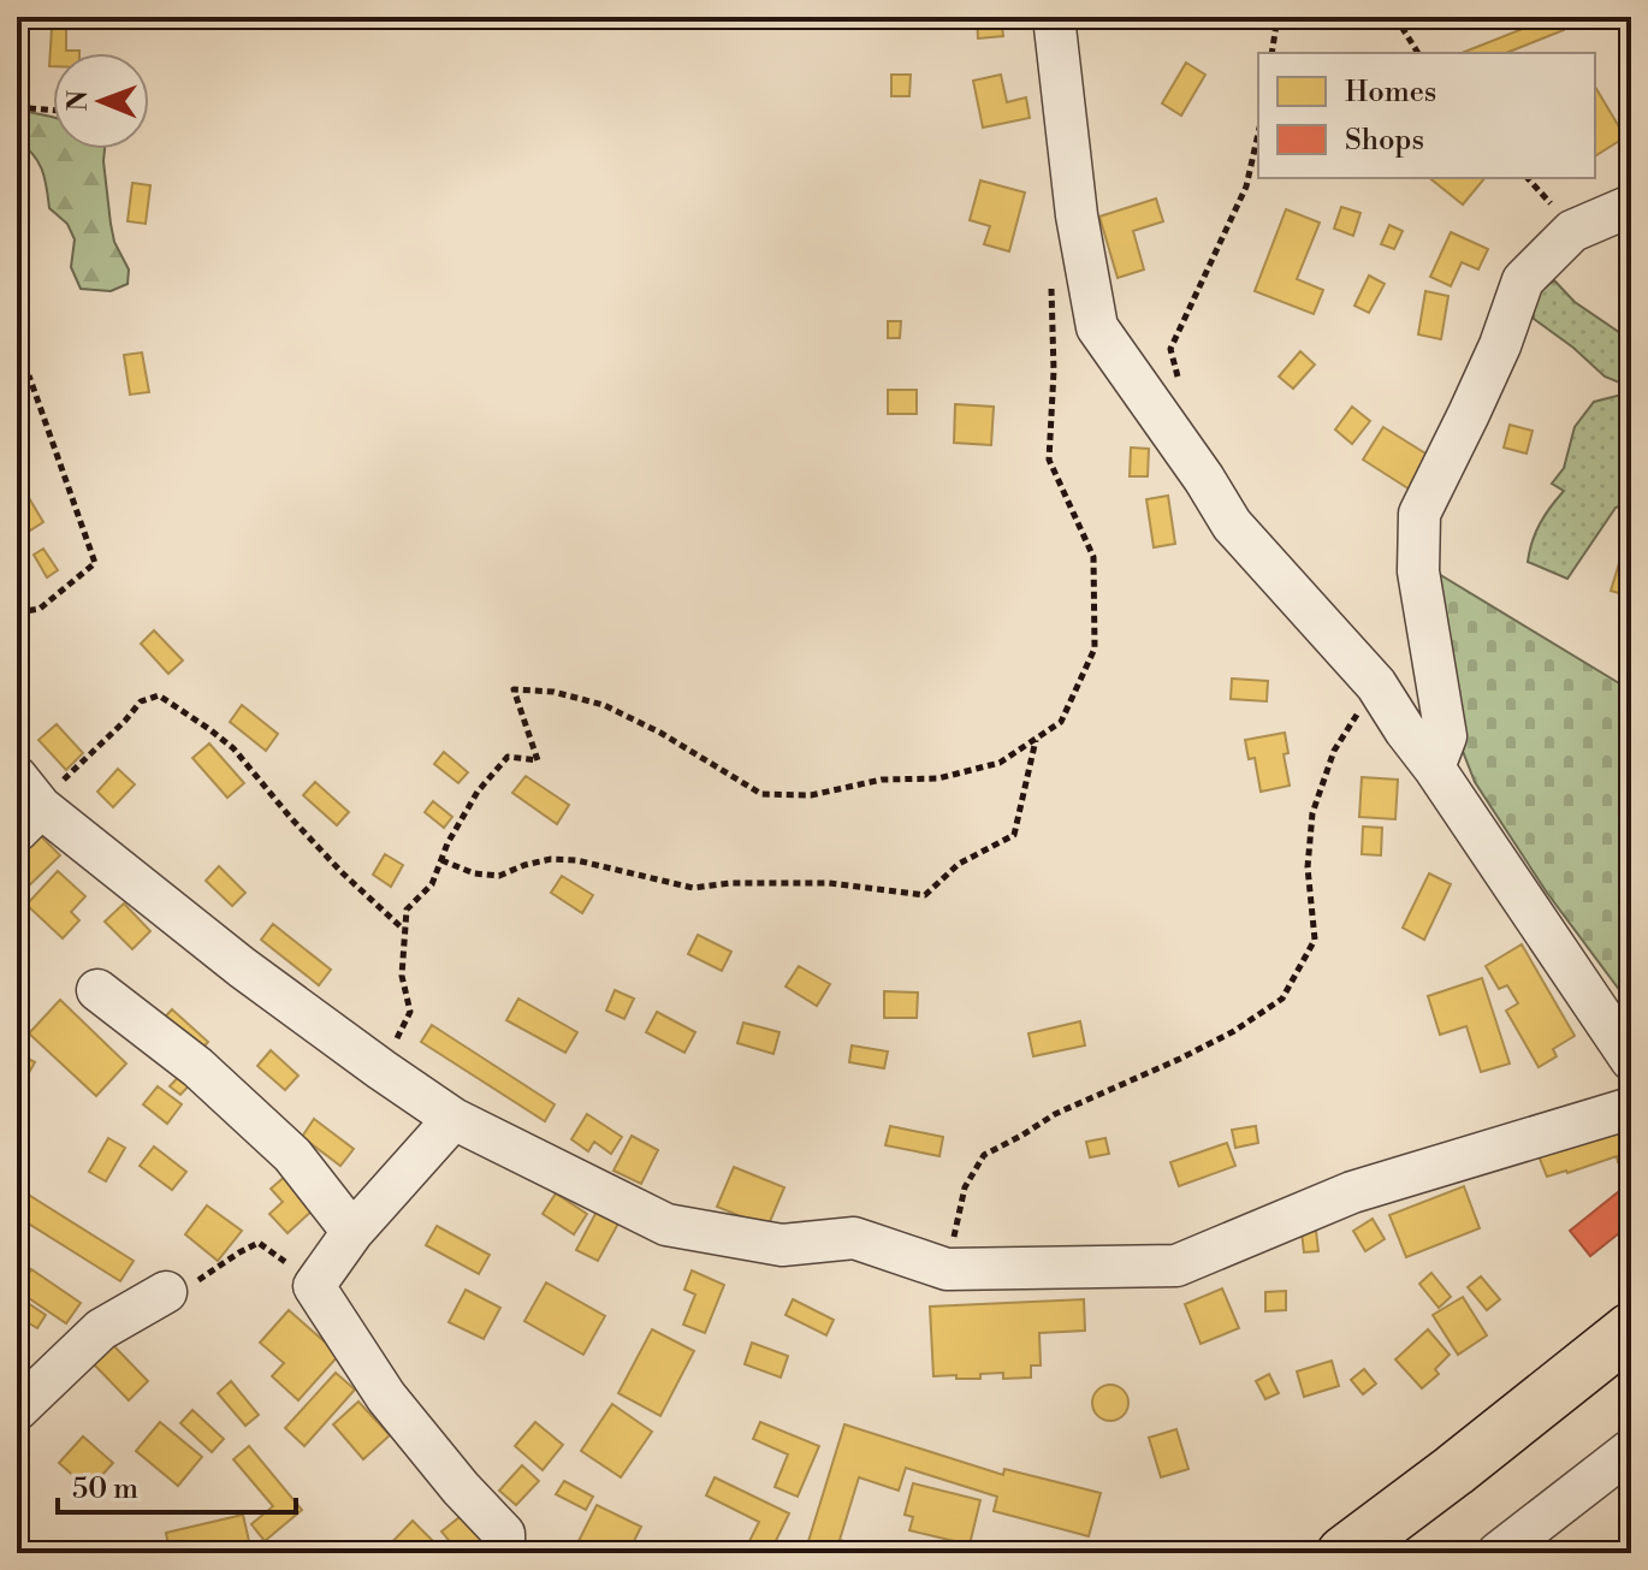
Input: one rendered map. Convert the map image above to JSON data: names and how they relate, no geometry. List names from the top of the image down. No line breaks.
{"legend":["Homes","Shops"],"scale_bar":"50 m","north":"left"}
